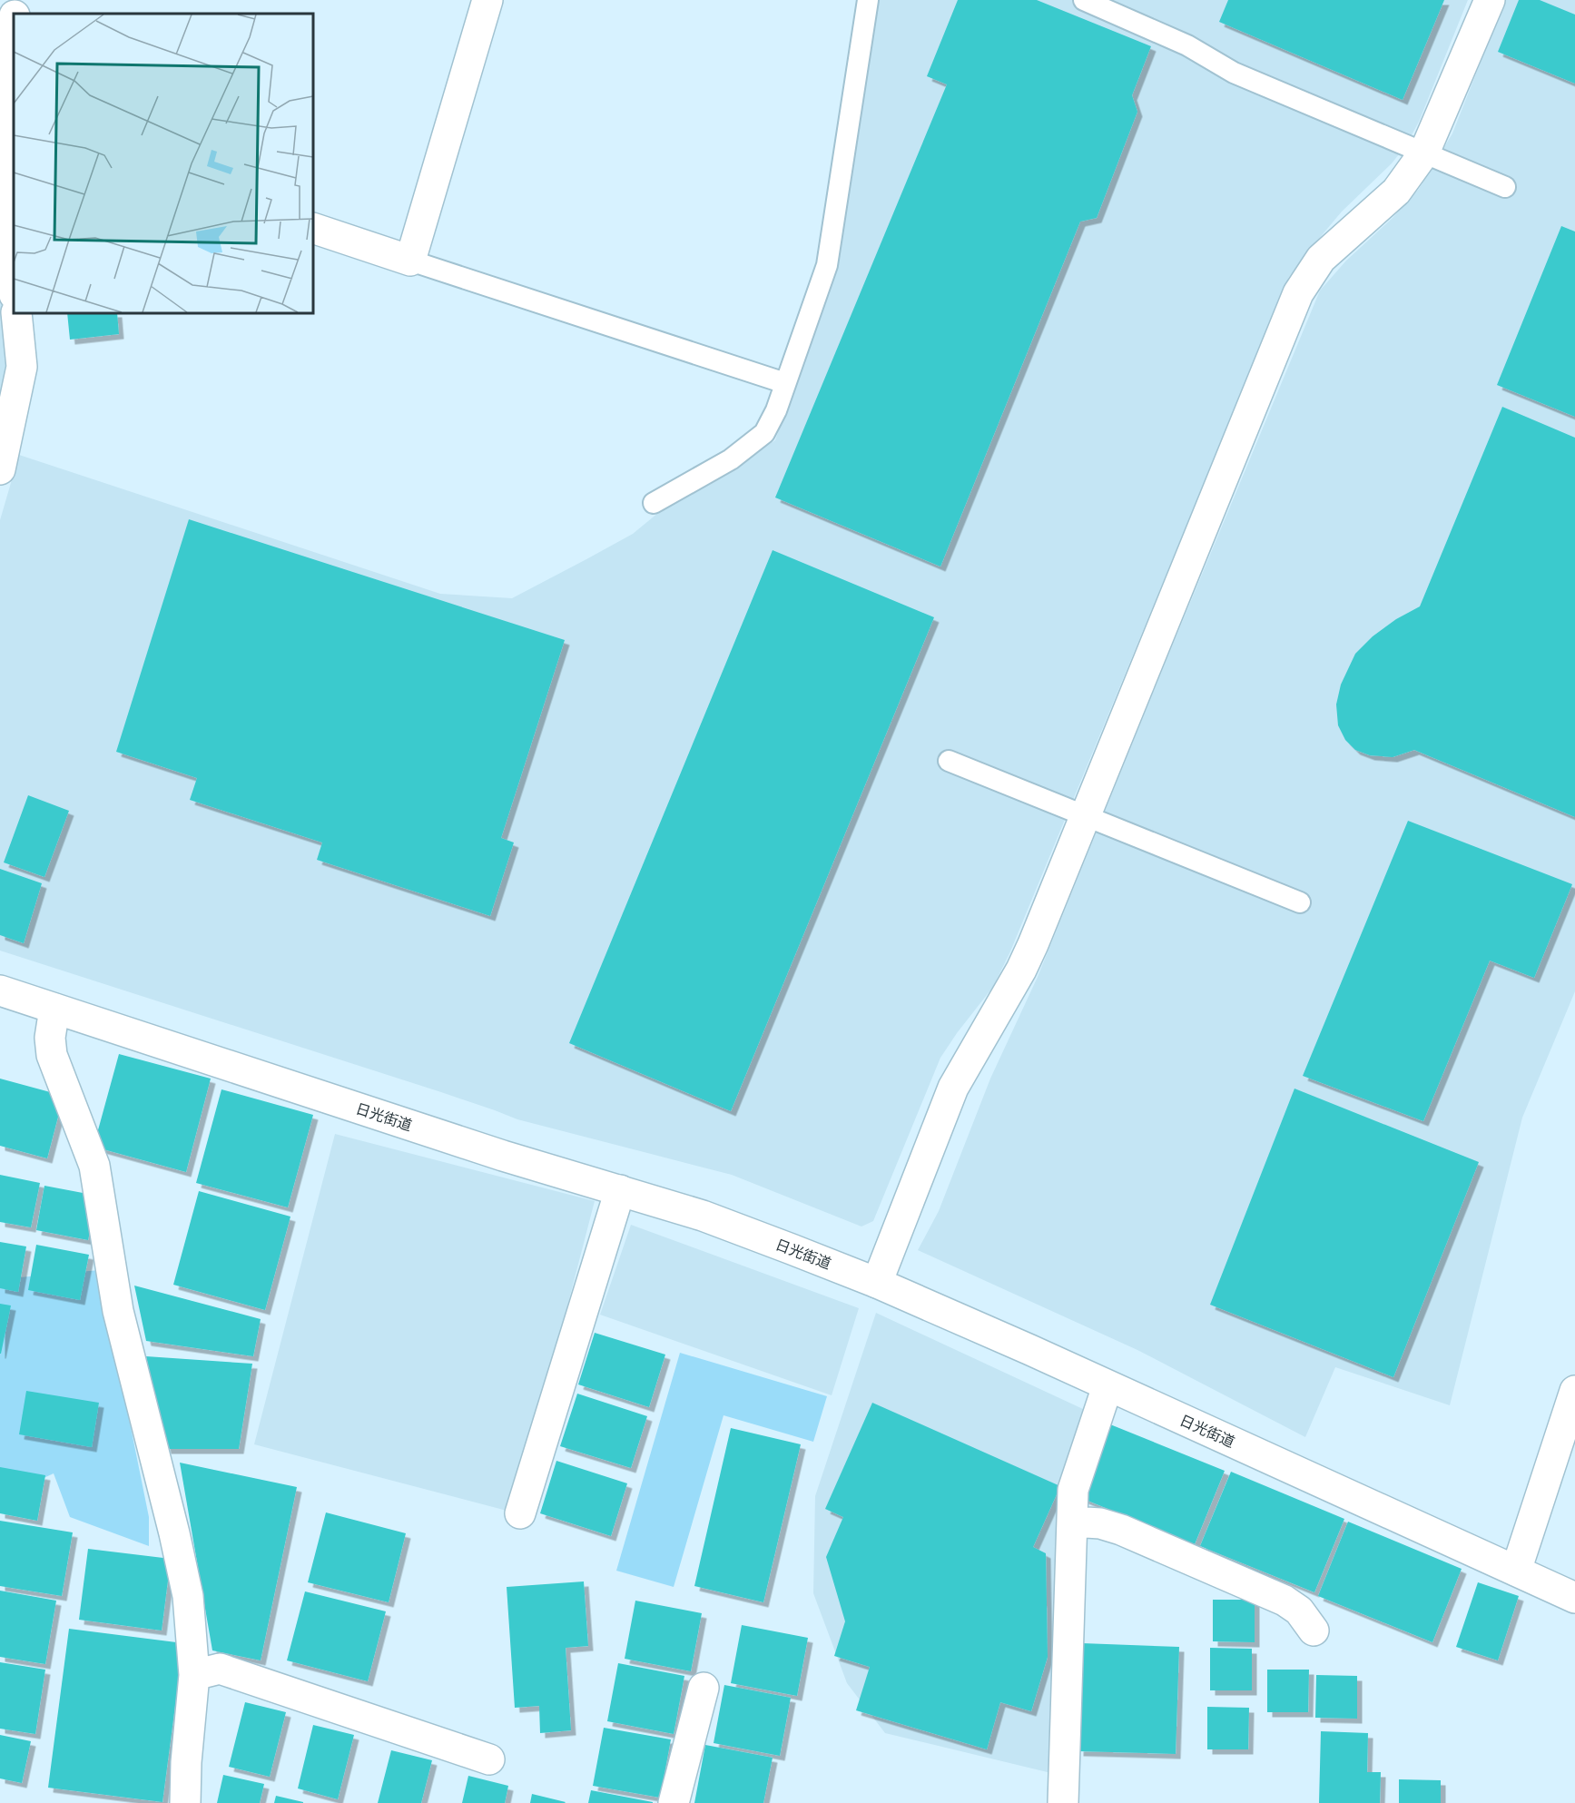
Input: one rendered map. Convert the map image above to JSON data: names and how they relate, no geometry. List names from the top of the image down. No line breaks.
{"streets":{"street":["日光街道"]}}
